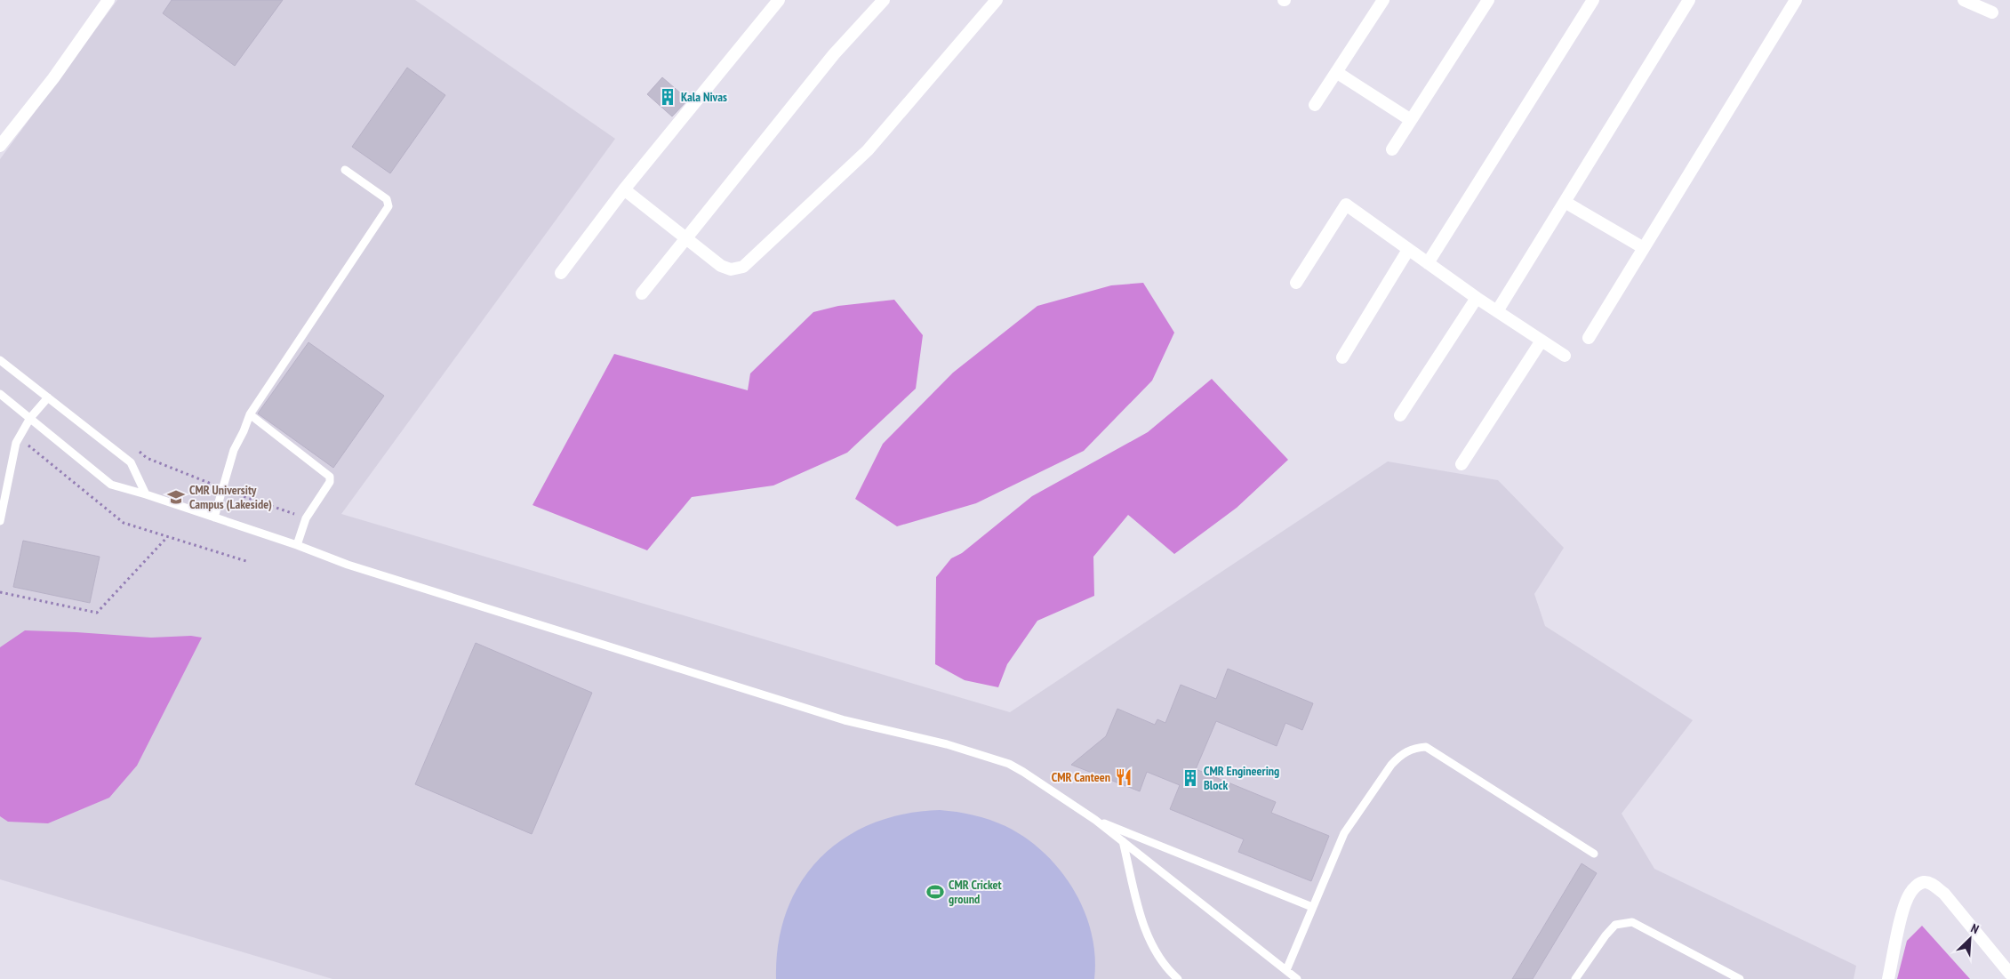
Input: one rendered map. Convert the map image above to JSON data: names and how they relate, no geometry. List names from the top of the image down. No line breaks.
{"places":{"building":["Kala Nivas","CMR Engineering Block"],"school or university":["CMR University Campus (Lakeside)"],"restaurant":["CMR Canteen"],"sports":["CMR Cricket ground"]},"north":"top right"}
